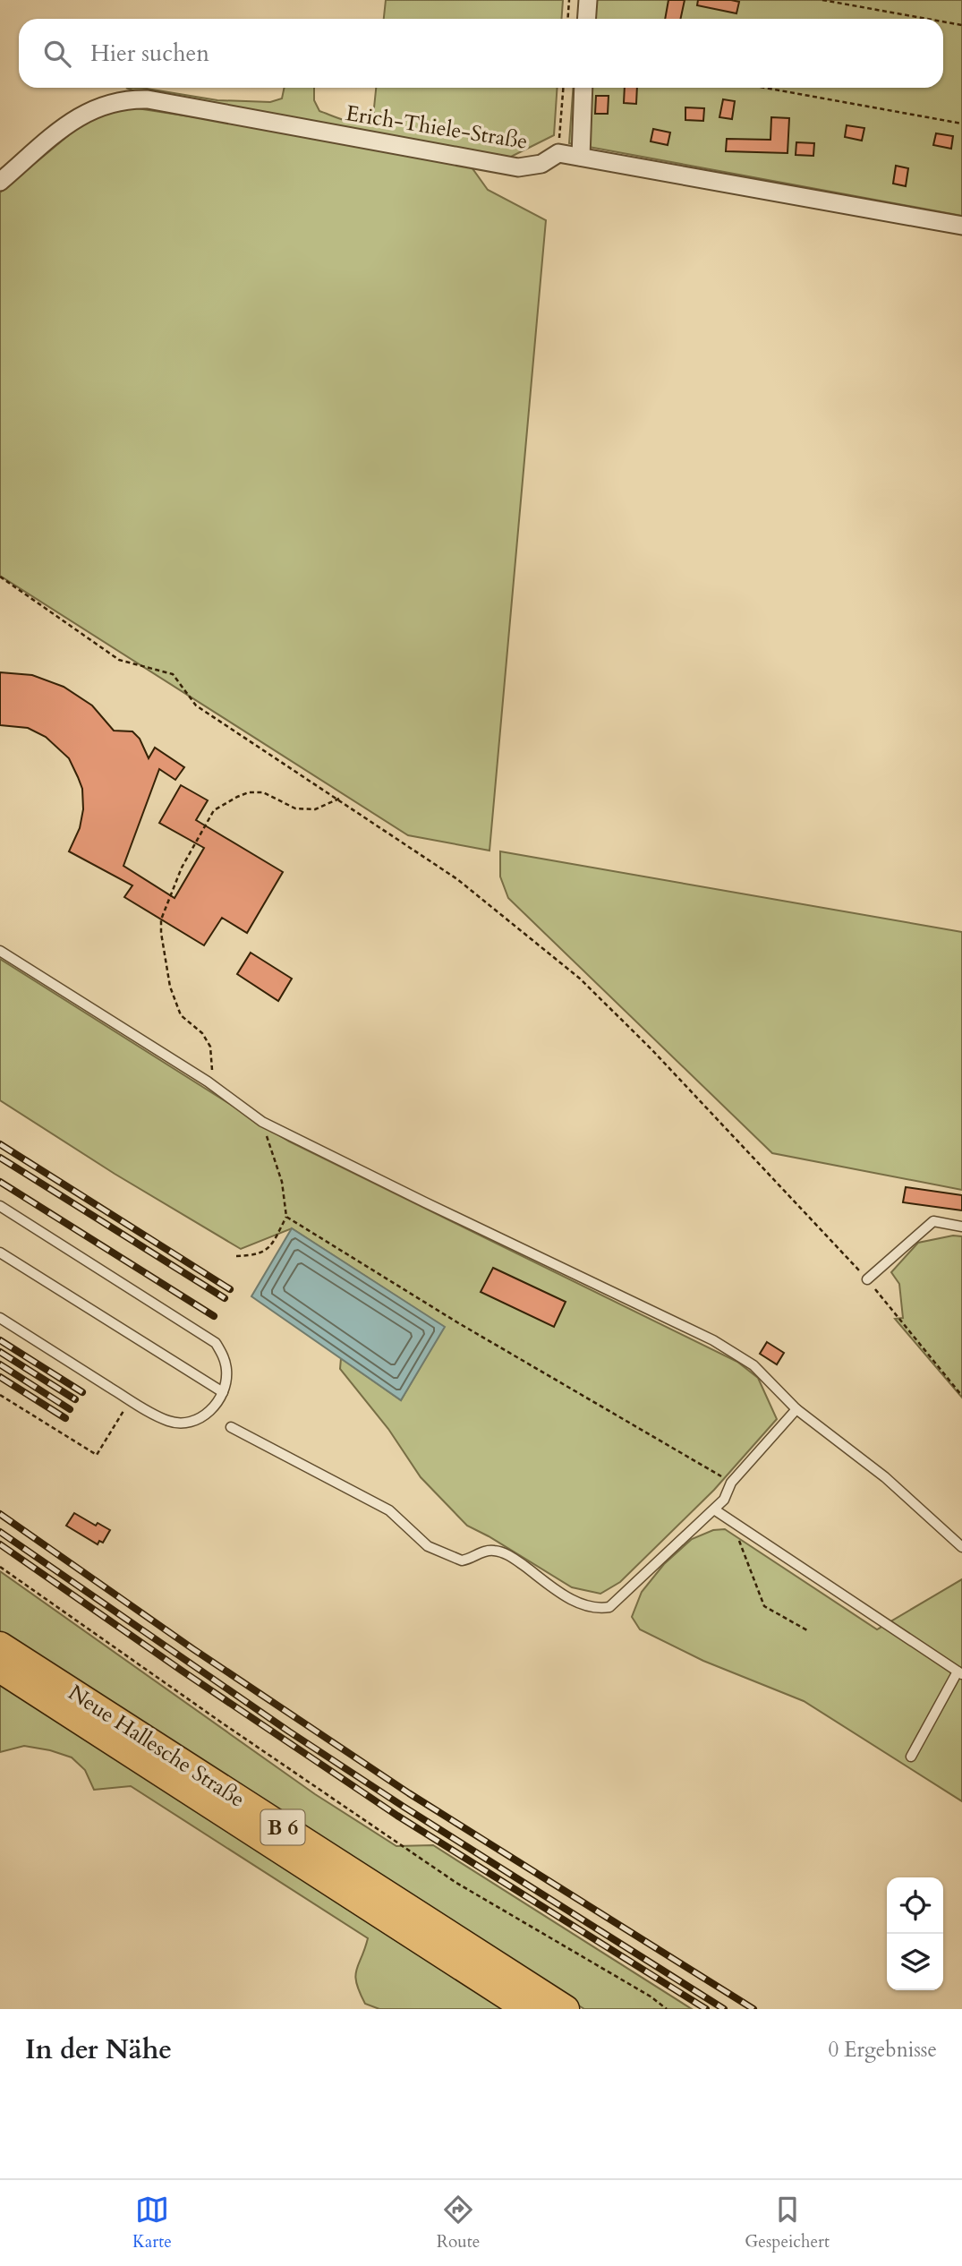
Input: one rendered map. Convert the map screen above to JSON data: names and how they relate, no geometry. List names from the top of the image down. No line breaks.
{"streets":{"main road":["Neue Hallesche Straße","B 6"],"street":["Erich-Thiele-Straße"]},"page":{"search":"Hier suchen","heading":["In der Nähe","0 Ergebnisse"],"nav":["Karte","Route","Gespeichert"]}}
